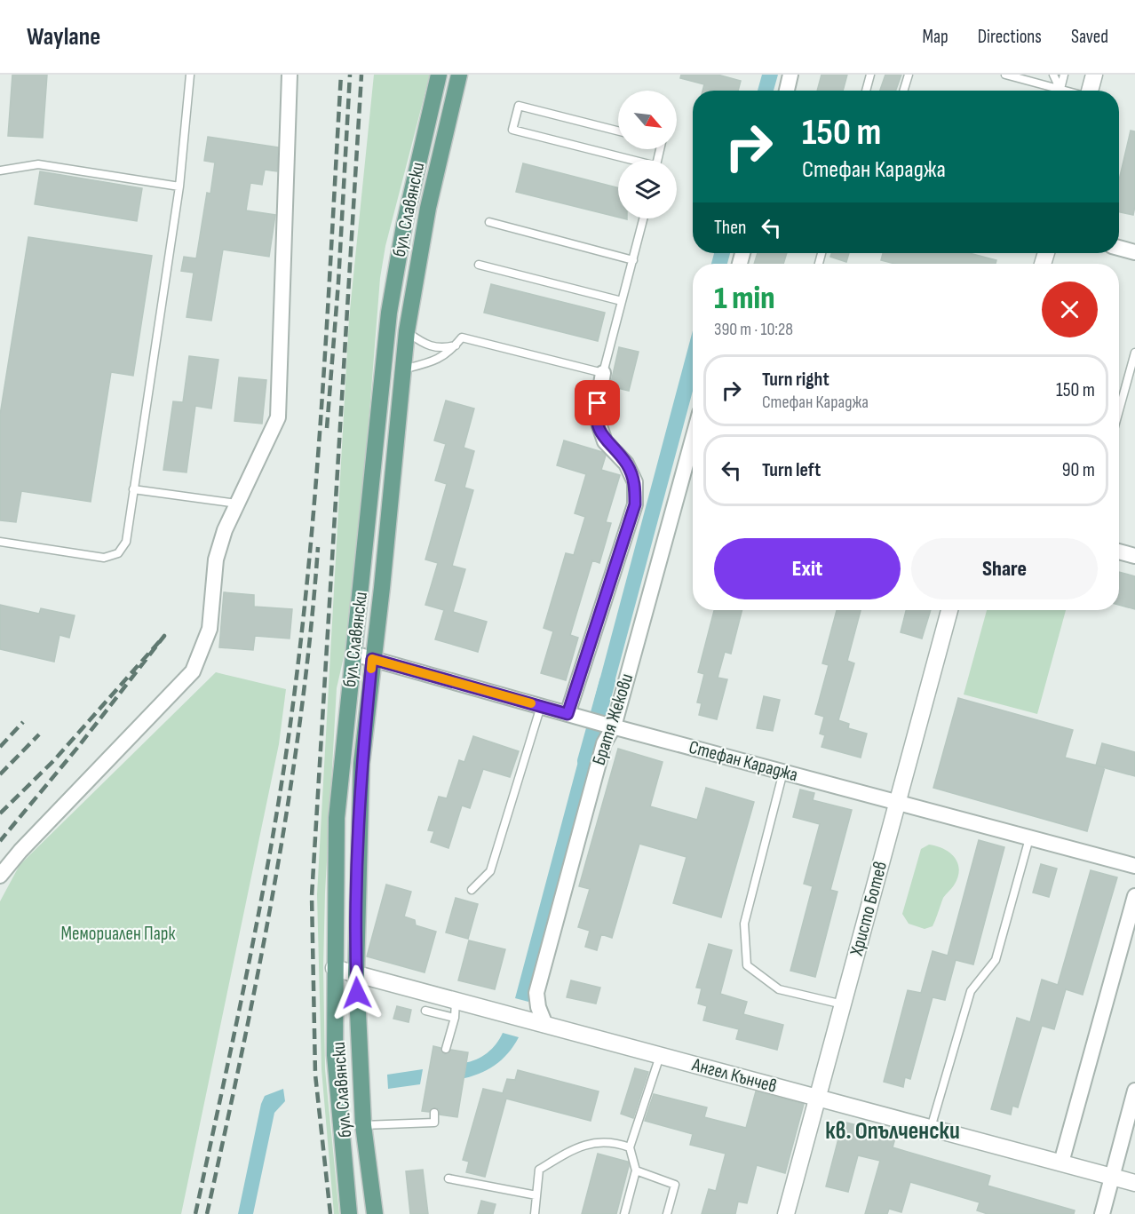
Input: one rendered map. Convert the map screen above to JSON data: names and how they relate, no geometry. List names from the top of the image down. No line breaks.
{"streets":{"main road":["бул. Славянски"],"street":["Братя Жекови","Стефан Караджа","Христо Ботев","Ангел Кънчев"]},"crossings":[["бул. Славянски","Стефан Караджа"],["бул. Славянски","Ангел Кънчев"],["Братя Жекови","Стефан Караджа"],["Братя Жекови","Ангел Кънчев"],["Стефан Караджа","Христо Ботев"],["Христо Ботев","Ангел Кънчев"]],"districts":["кв. Опълченски"],"parks":["Мемориален Парк"],"north":"bottom right","page":{"header":"Waylane","nav":["Map","Directions","Saved"],"turn":["150 m","Стефан Караджа"],"then":"Then","heading":["1 min","390 m · 10:28"],"list":[{"name":"Turn right","note":"Стефан Караджа","value":"150 m"},{"name":"Turn left","value":"90 m"}],"buttons":["Exit","Share"]}}
